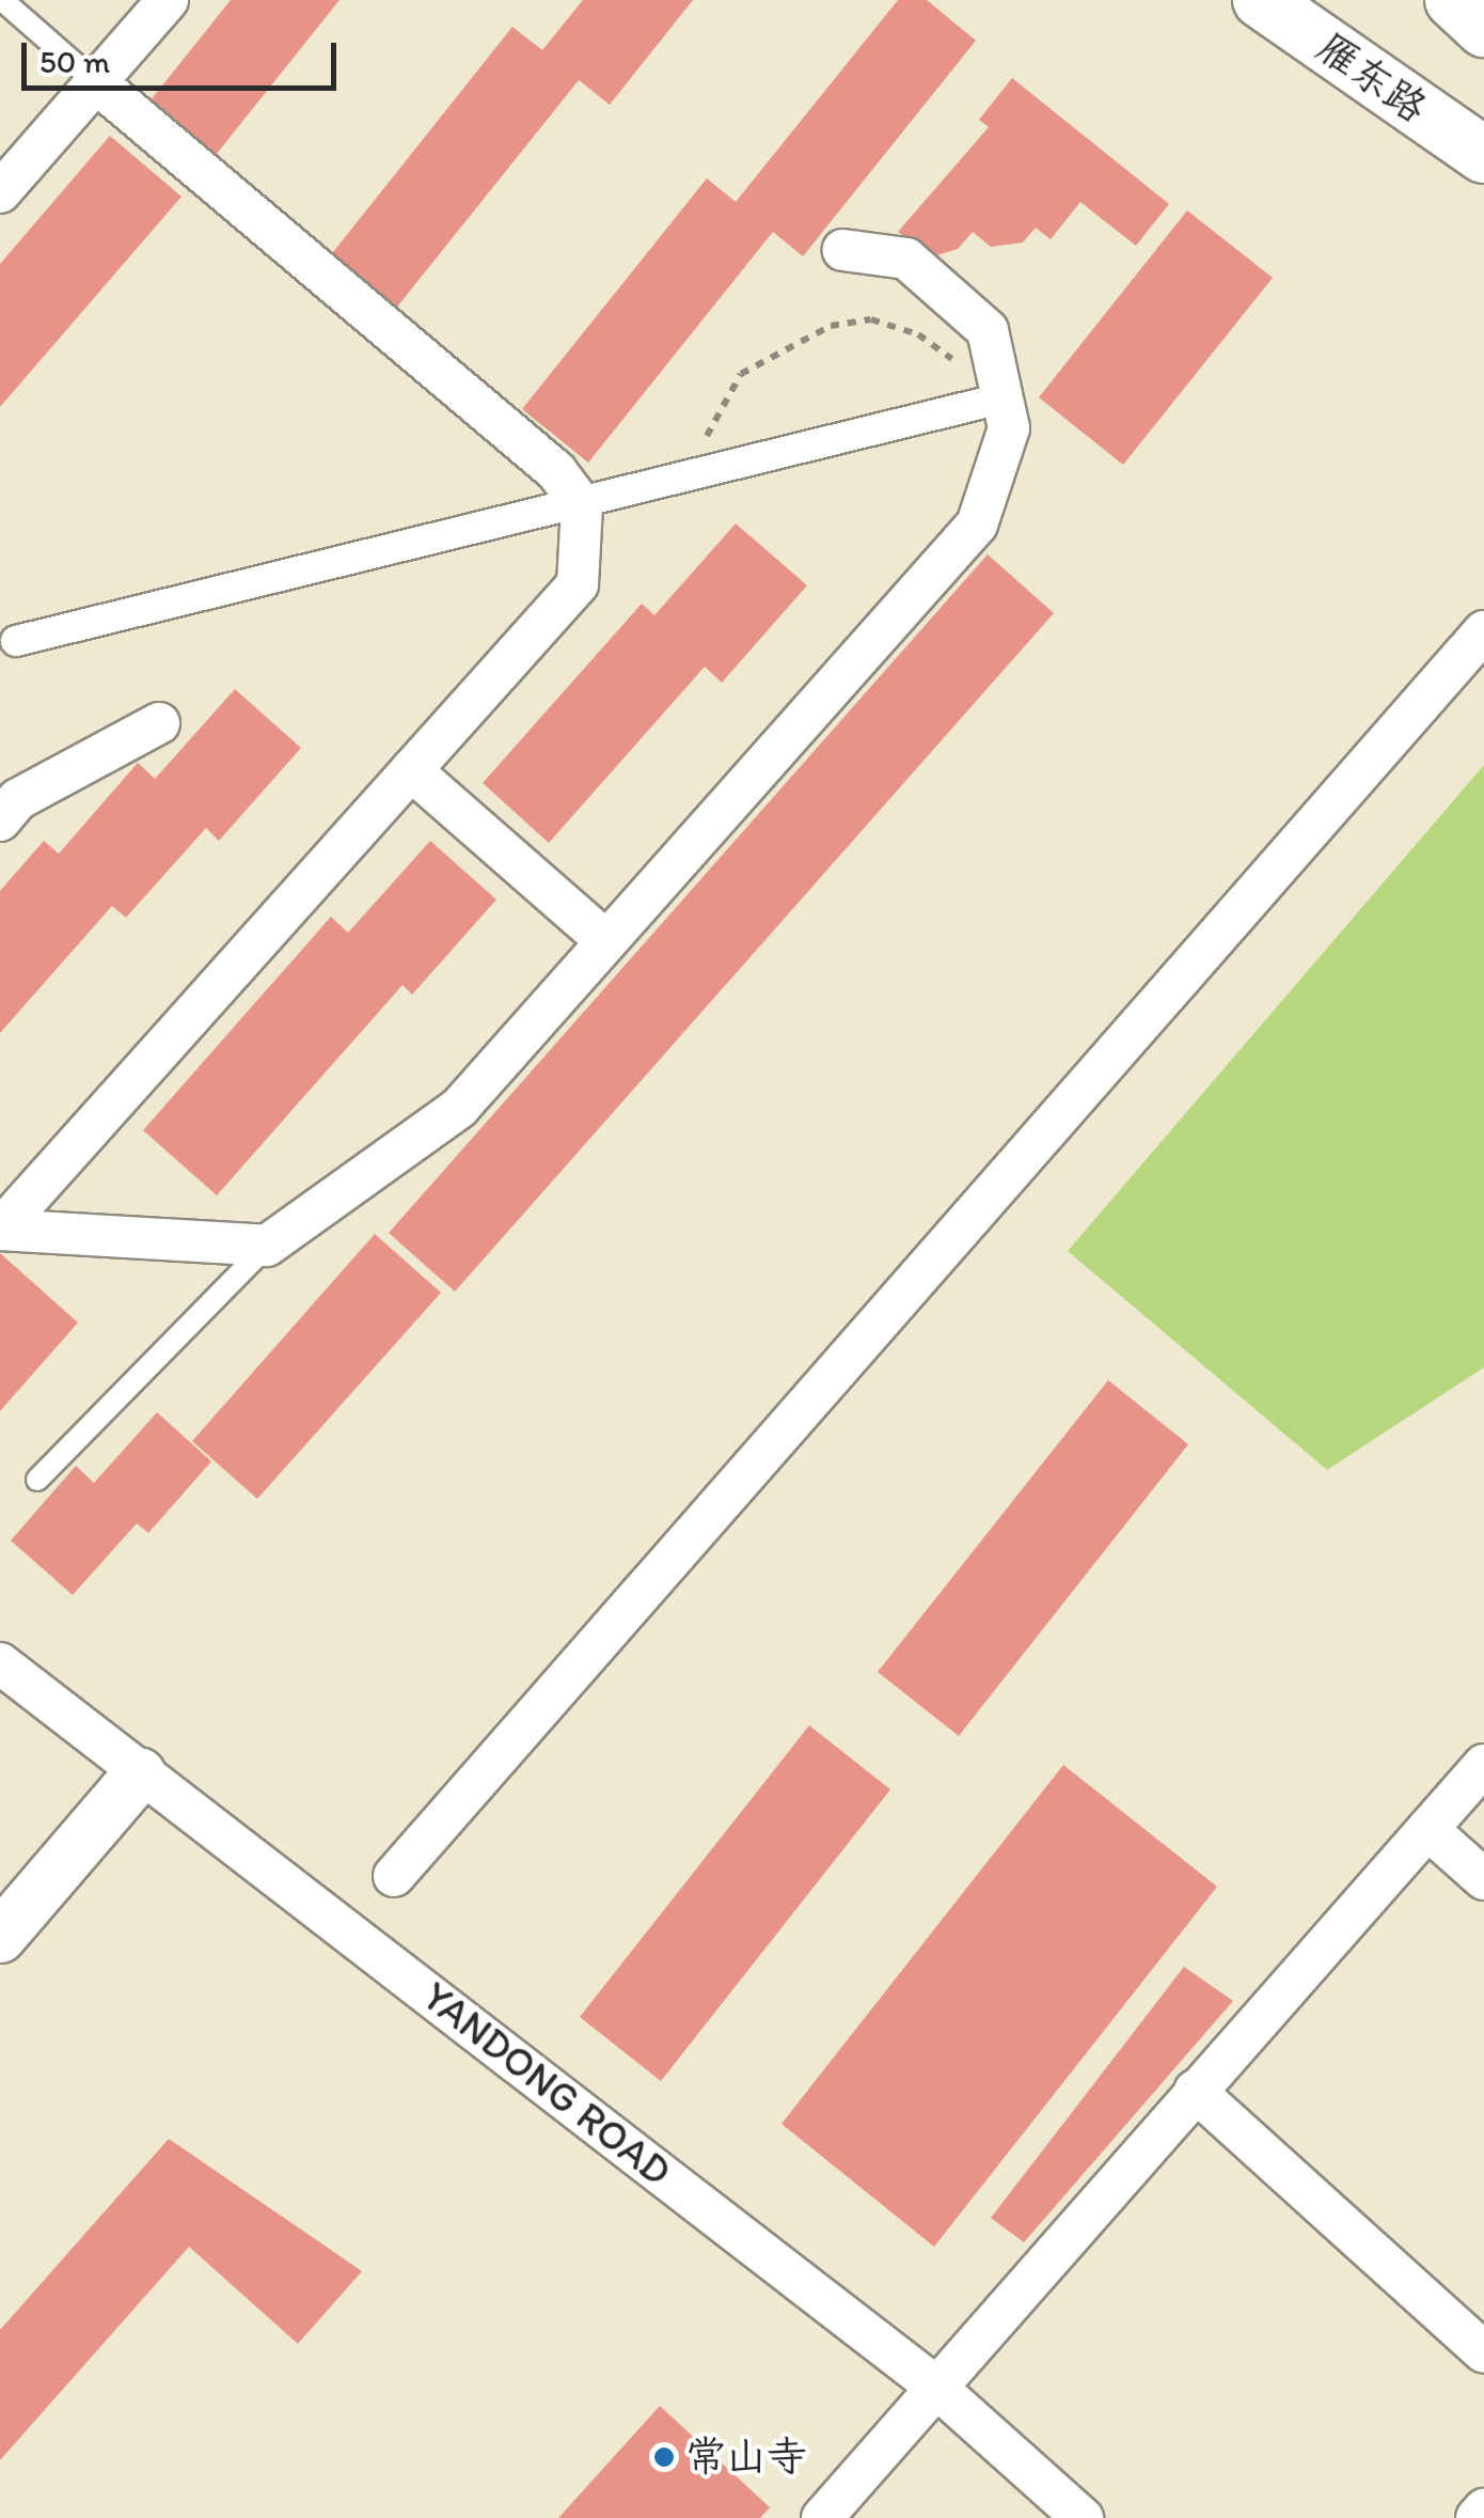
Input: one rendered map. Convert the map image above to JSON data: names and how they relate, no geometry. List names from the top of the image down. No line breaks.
{"streets":{"main road":["雁东路"],"street":["YANDONG ROAD"]},"places":["常山寺"],"scale_bar":"50 m"}
